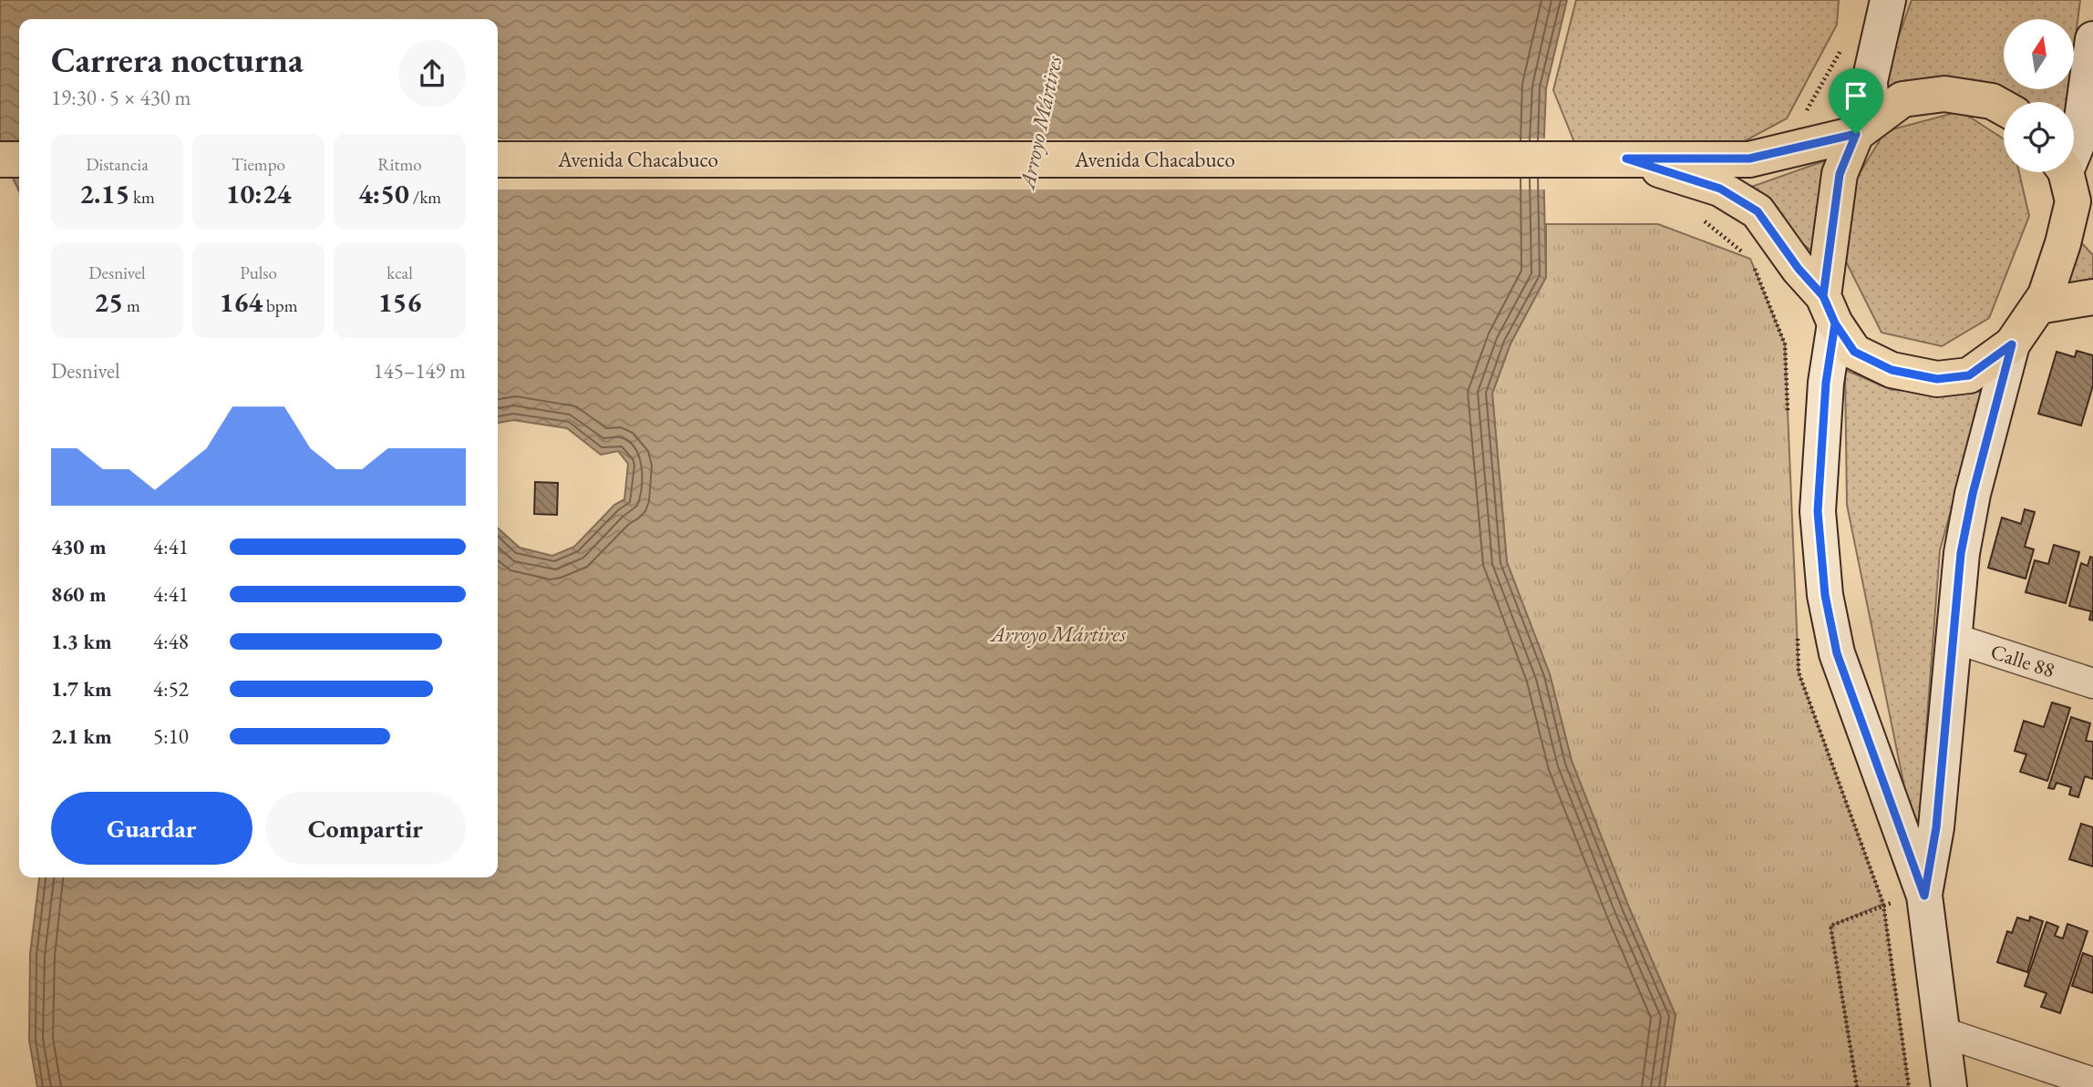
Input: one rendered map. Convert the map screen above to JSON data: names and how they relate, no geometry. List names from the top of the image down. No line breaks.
{"streets":{"main road":["Avenida Chacabuco"],"street":["Calle 88"]},"water":["Arroyo Mártires"],"north":"top","page":{"heading":["Carrera nocturna","19:30 · 5 × 430 m"],"stats":[["Distancia","2.15 km"],["Tiempo","10:24"],["Ritmo","4:50 /km"],["Desnivel","25 m"],["Pulso","164 bpm"],["kcal","156"]],"chart":["Desnivel","145–149 m"],"list":[{"name":"430 m","note":"4:41"},{"name":"860 m","note":"4:41"},{"name":"1.3 km","note":"4:48"},{"name":"1.7 km","note":"4:52"},{"name":"2.1 km","note":"5:10"}],"buttons":["Guardar","Compartir"]}}
